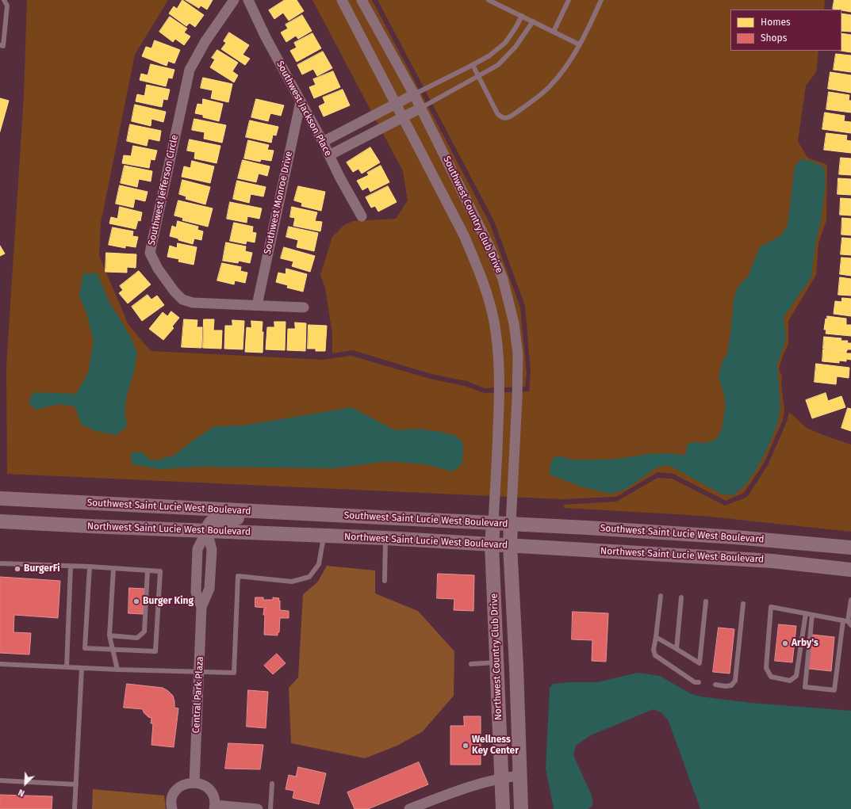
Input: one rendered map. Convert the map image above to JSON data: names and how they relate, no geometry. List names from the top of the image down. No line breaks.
{"streets":{"main road":["Southwest Saint Lucie West Boulevard","Northwest Saint Lucie West Boulevard","Northwest Country Club Drive"],"street":["Southwest Jackson Place","Southwest Jefferson Circle","Southwest Monroe Drive","Southwest Country Club Drive","Central Park Plaza"]},"crossings":[["Southwest Jackson Place","Southwest Monroe Drive"],["Southwest Jefferson Circle","Southwest Monroe Drive"],["Southwest Country Club Drive","Southwest Saint Lucie West Boulevard"],["Southwest Country Club Drive","Northwest Country Club Drive"],["Southwest Saint Lucie West Boulevard","Northwest Country Club Drive"],["Northwest Saint Lucie West Boulevard","Northwest Country Club Drive"],["Northwest Saint Lucie West Boulevard","Central Park Plaza"]],"places":["BurgerFi","Burger King","Arby's","Wellness Key Center"],"legend":["Homes","Shops"],"north":"bottom left"}
